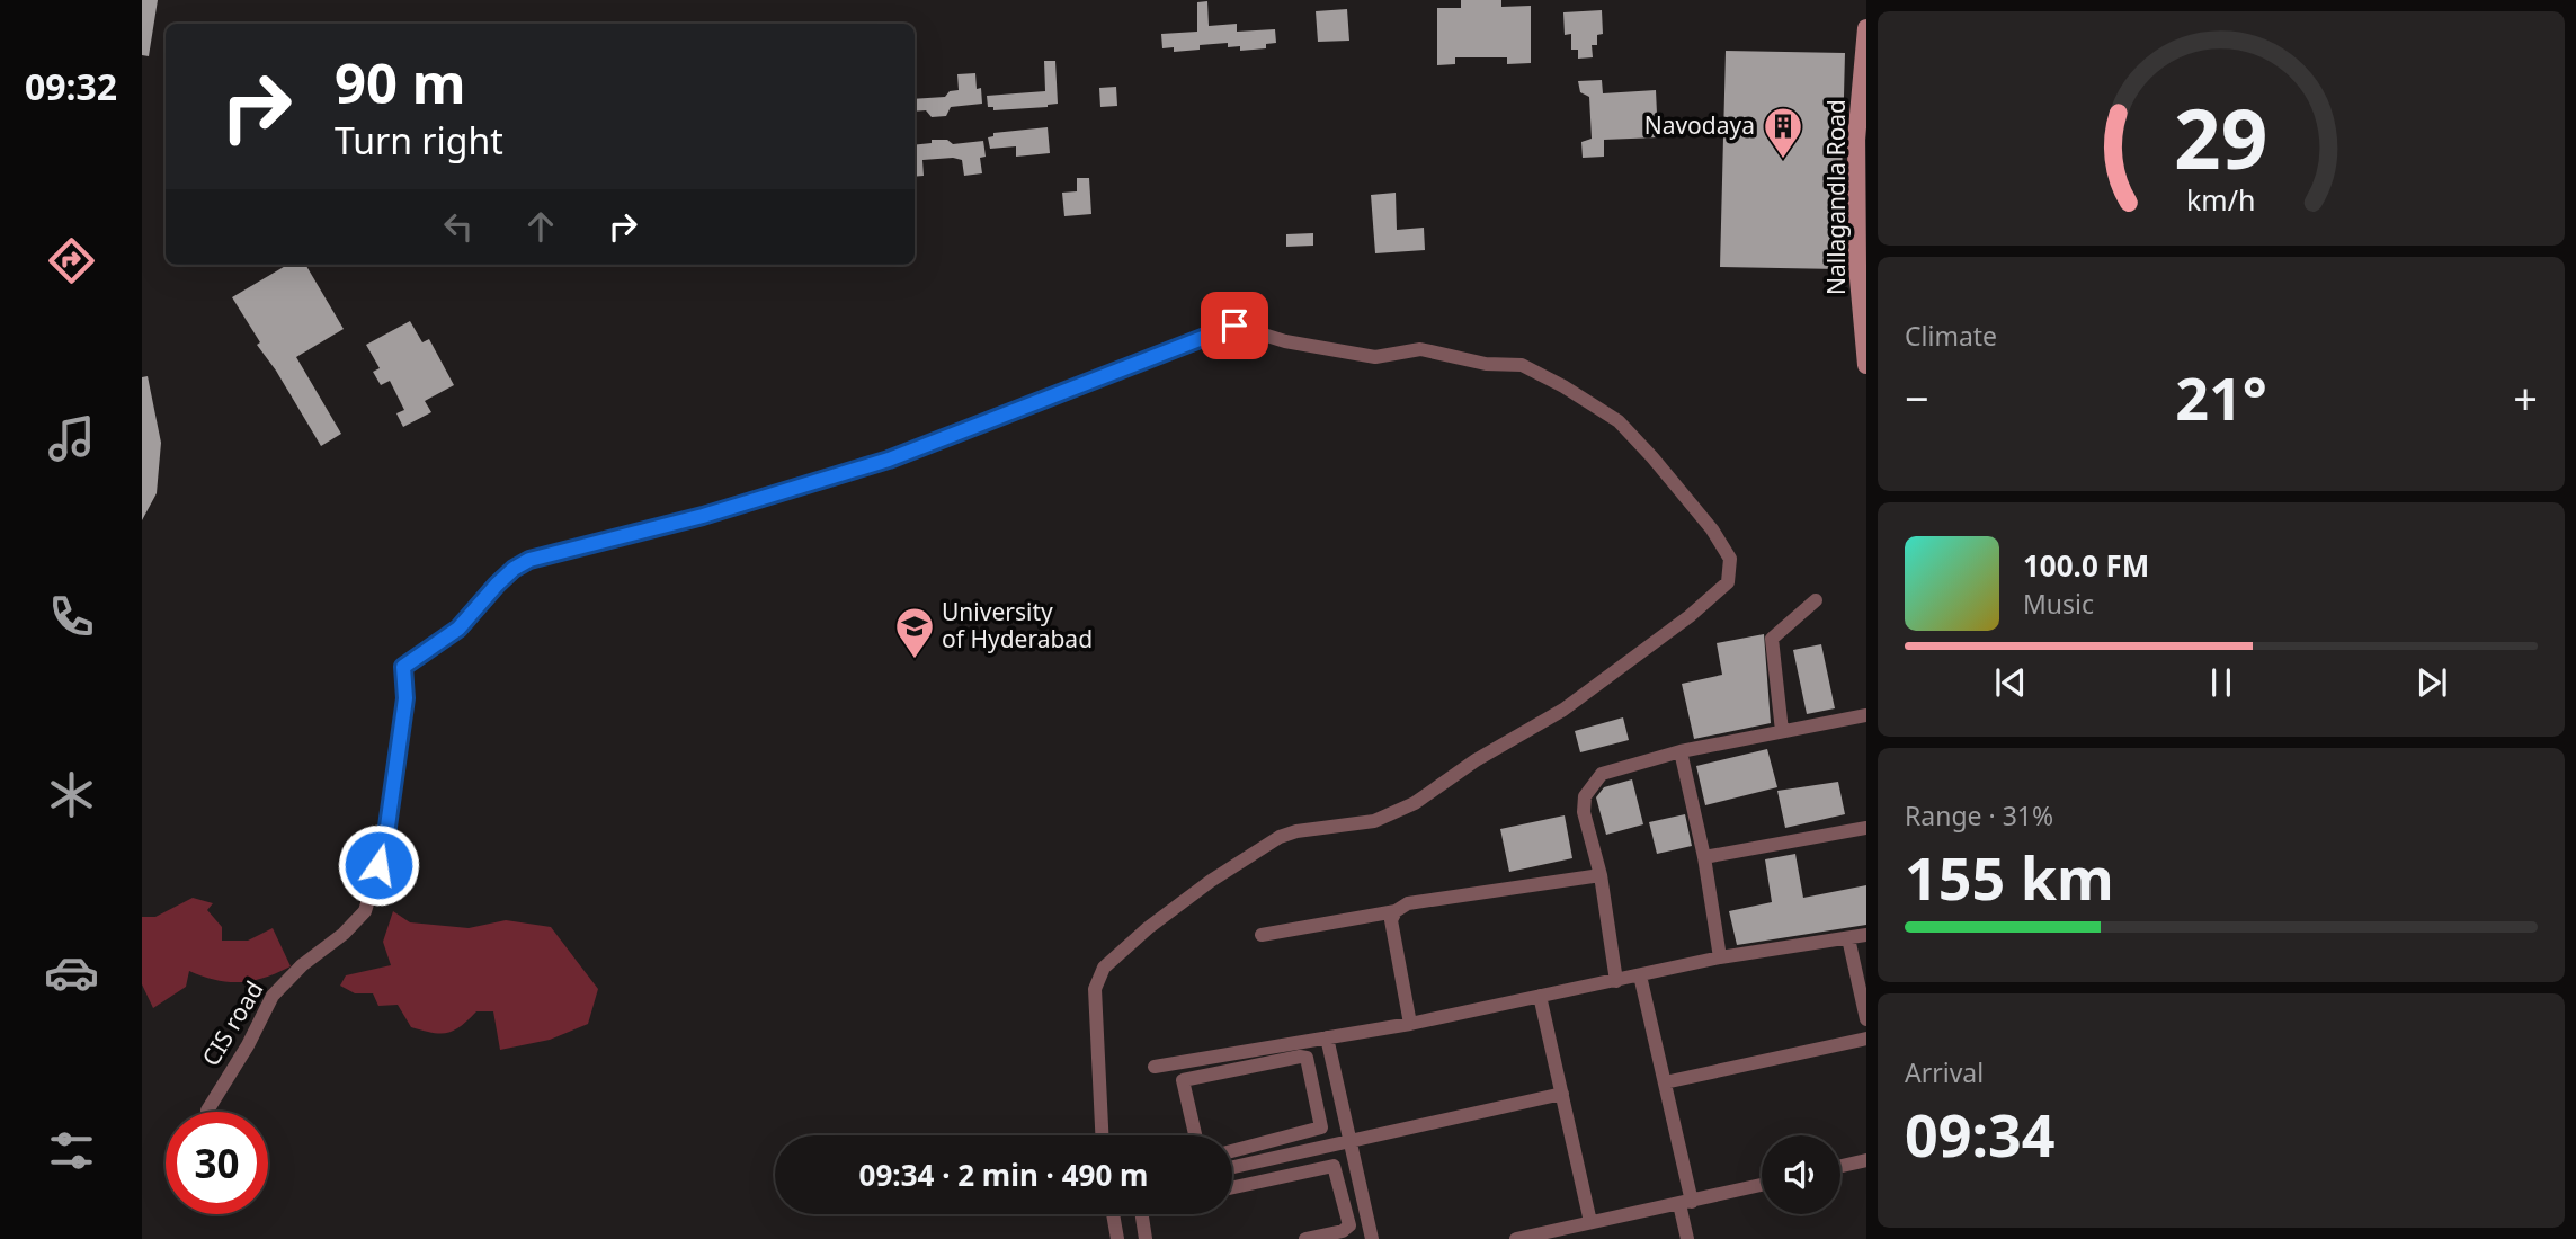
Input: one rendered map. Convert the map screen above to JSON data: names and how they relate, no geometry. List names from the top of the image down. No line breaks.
{"streets":{"main road":["Nallagandla Road"],"street":["CIS road"]},"places":{"building":["Navodaya"],"school or university":["University of Hyderabad"]},"page":{"tabs":"09:32","turn":["90 m","Turn right"],"tile":["Climate",["Range · 31%","155 km"],["Arrival","09:34"]],"heat":["−","21°","+"],"song":["100.0 FM","Music"],"limit":"30","trip":"09:34 · 2 min · 490 m","gauge":["29","km/h"]}}
